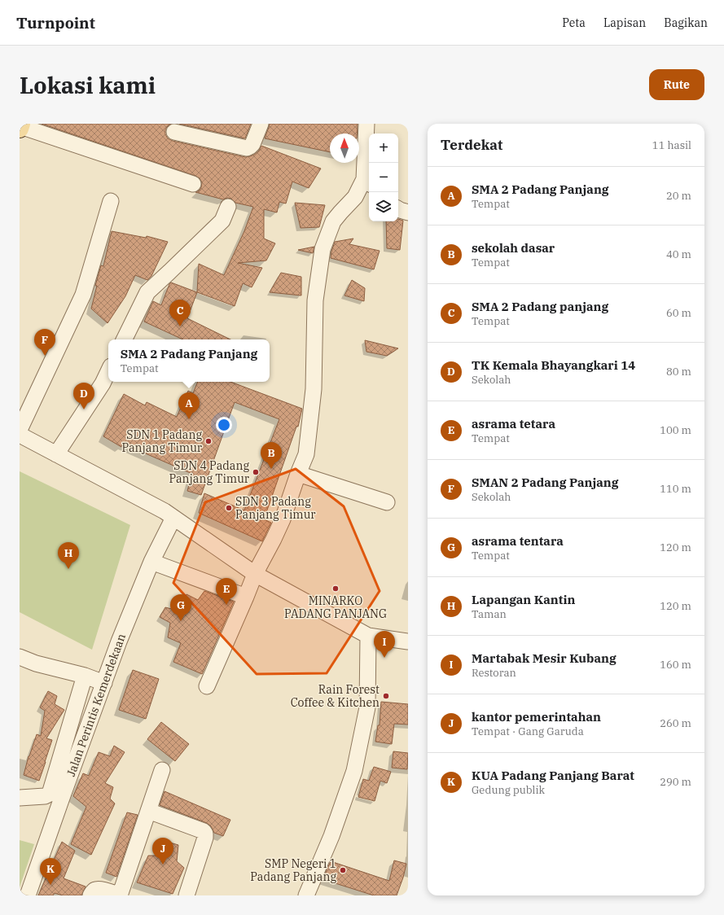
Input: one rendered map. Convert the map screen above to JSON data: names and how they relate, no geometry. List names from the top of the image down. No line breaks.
{"streets":{"street":["Jalan Perintis Kemerdekaan"]},"places":["SDN 1 Padang Panjang Timur","SDN 4 Padang Panjang Timur","SDN 3 Padang Panjang Timur","MINARKO PADANG PANJANG","Rain Forest Coffee & Kitchen","SMP Negeri 1 Padang Panjang"],"north":"top","page":{"header":"Turnpoint","nav":["Peta","Lapisan","Bagikan"],"buttons":"Rute","title":"Lokasi kami","heading":["Terdekat","11 hasil"],"map_buttons":["+","−"],"list":[{"mark":"A","name":"SMA 2 Padang Panjang","note":"Tempat","value":"20 m"},{"mark":"B","name":"sekolah dasar","note":"Tempat","value":"40 m"},{"mark":"C","name":"SMA 2 Padang panjang","note":"Tempat","value":"60 m"},{"mark":"D","name":"TK Kemala Bhayangkari 14","note":"Sekolah","value":"80 m"},{"mark":"E","name":"asrama tetara","note":"Tempat","value":"100 m"},{"mark":"F","name":"SMAN 2 Padang Panjang","note":"Sekolah","value":"110 m"},{"mark":"G","name":"asrama tentara","note":"Tempat","value":"120 m"},{"mark":"H","name":"Lapangan Kantin","note":"Taman","value":"120 m"},{"mark":"I","name":"Martabak Mesir Kubang","note":"Restoran","value":"160 m"},{"mark":"J","name":"kantor pemerintahan","note":"Tempat · Gang Garuda","value":"260 m"},{"mark":"K","name":"KUA Padang Panjang Barat","note":"Gedung publik","value":"290 m"}],"pins":["C","F","D","A","B","H","E","G","I","J","K"],"popup":["SMA 2 Padang Panjang","Tempat"]}}
